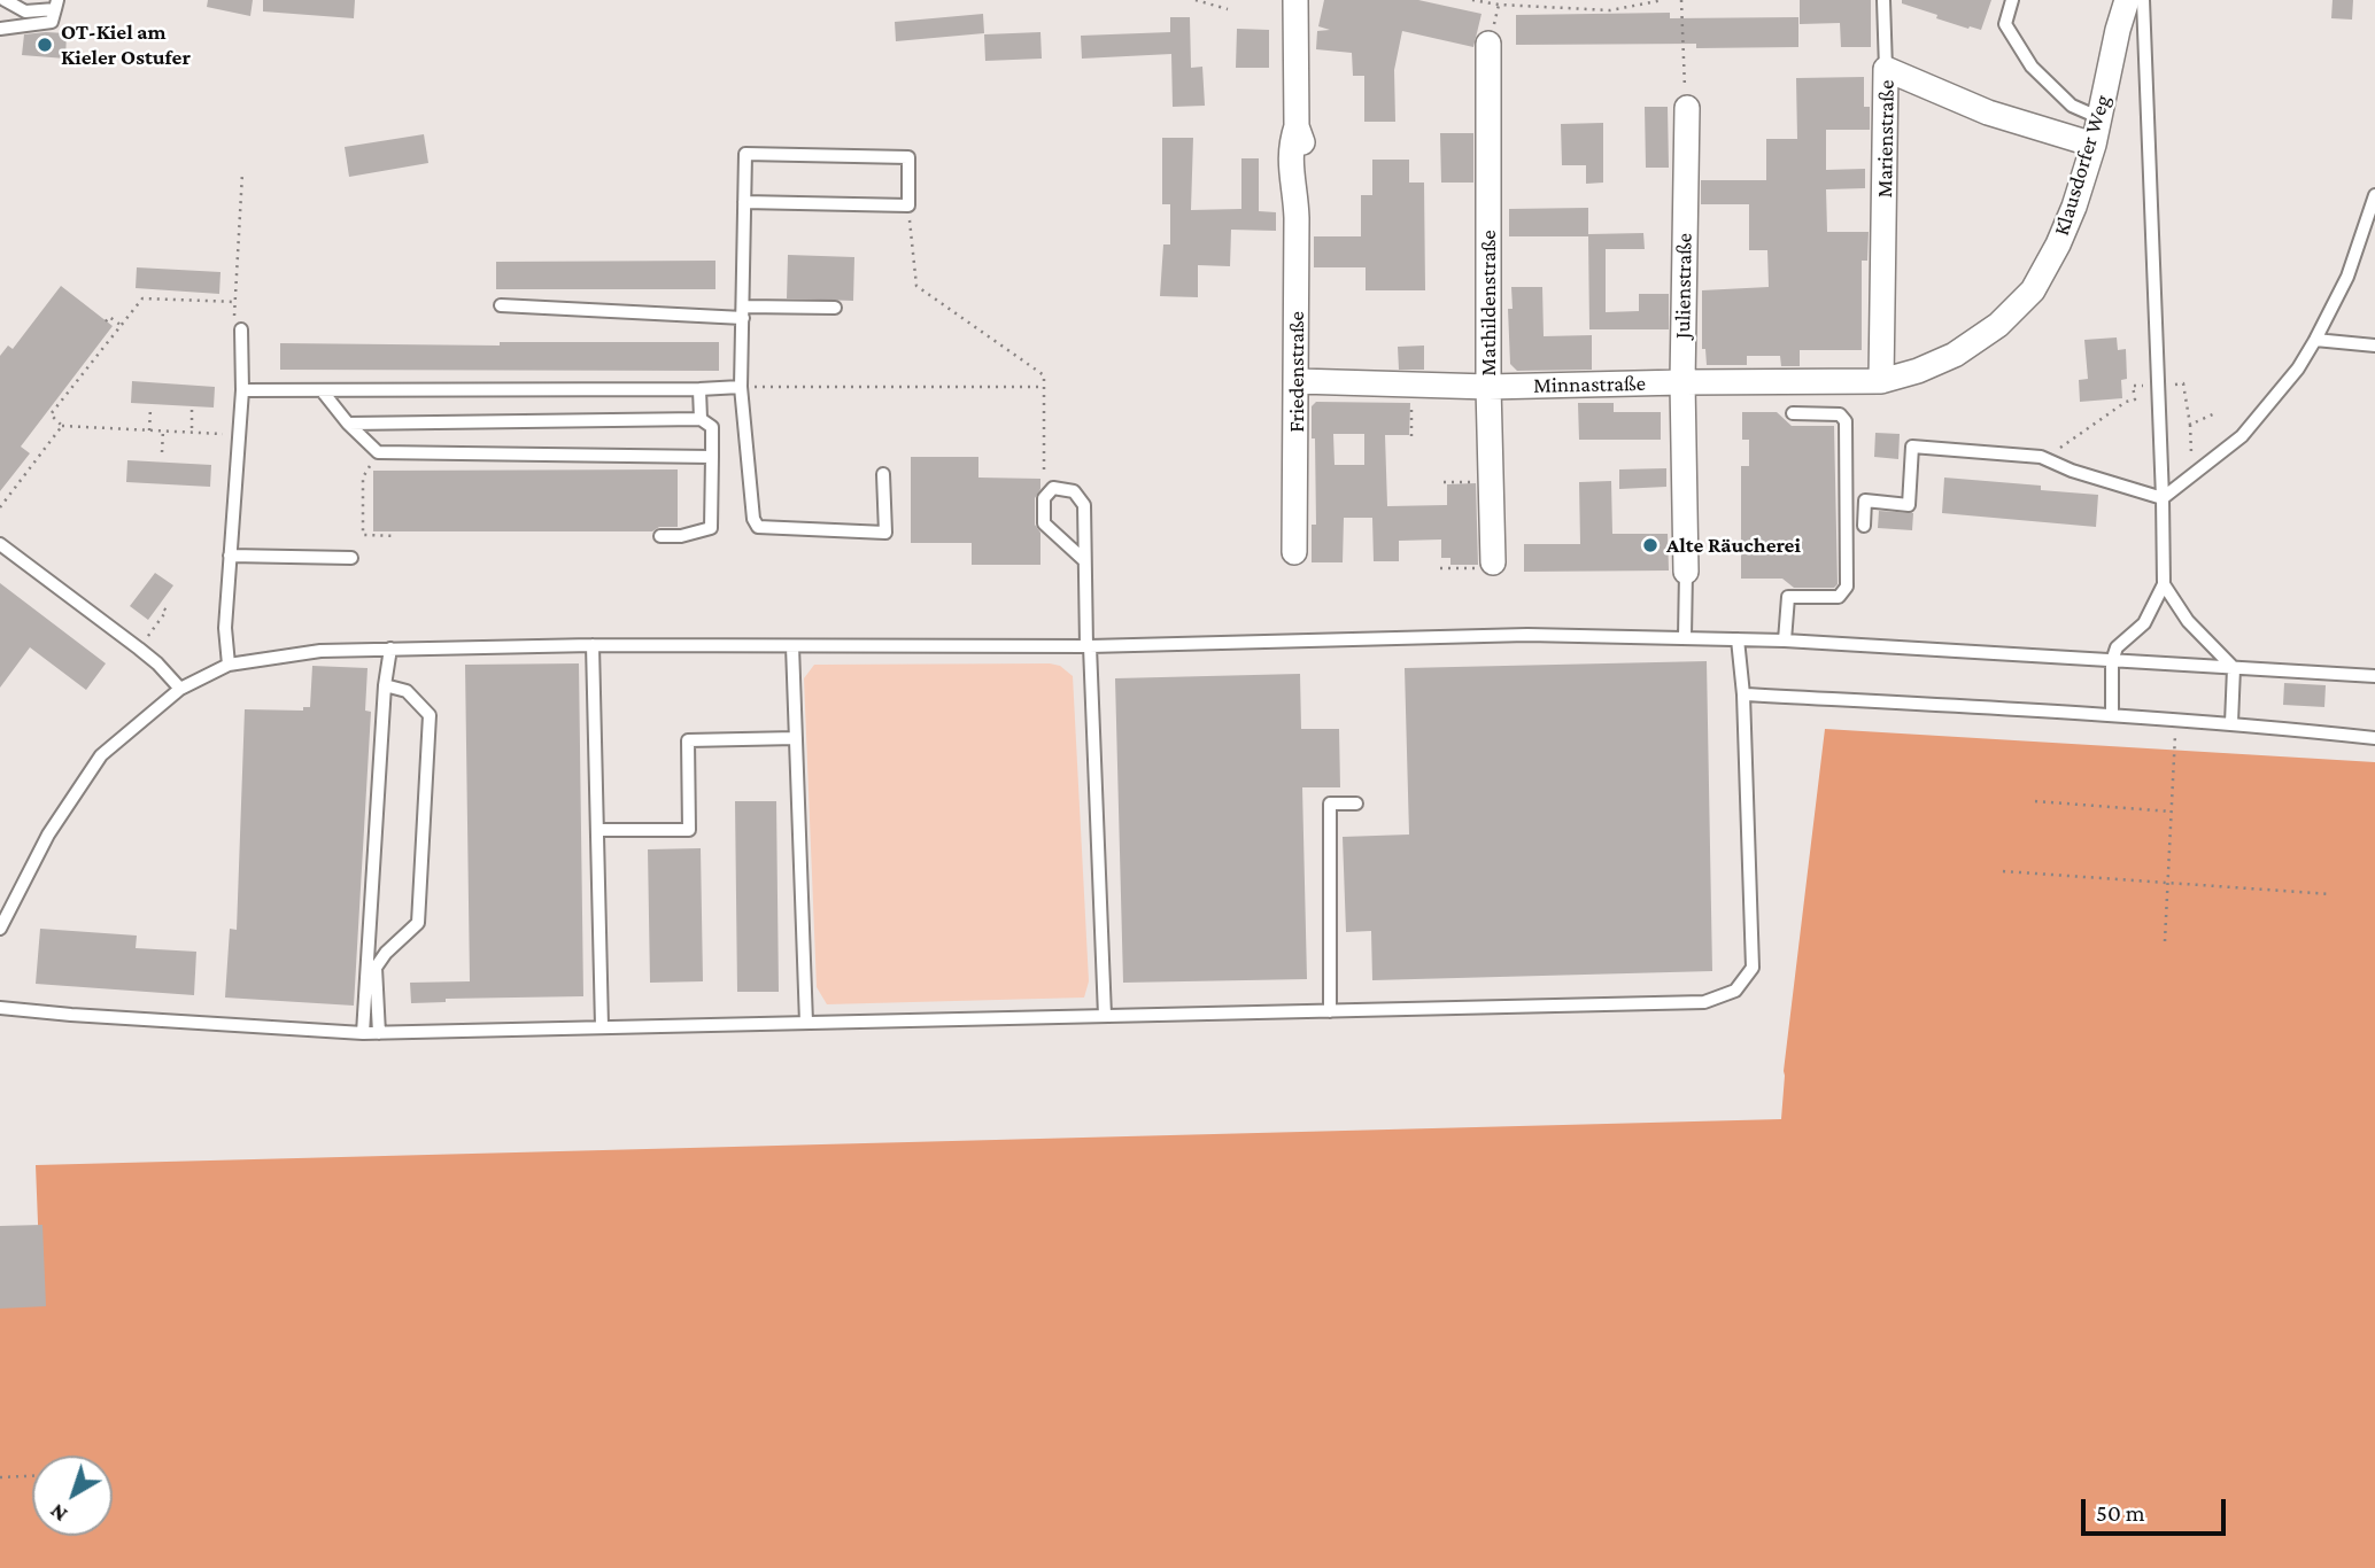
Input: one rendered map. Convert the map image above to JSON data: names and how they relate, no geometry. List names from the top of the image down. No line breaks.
{"streets":{"street":["Marienstraße","Klausdorfer Weg","Julienstraße","Mathildenstraße","Friedenstraße","Minnastraße"]},"crossings":[["Marienstraße","Klausdorfer Weg"],["Marienstraße","Minnastraße"],["Klausdorfer Weg","Minnastraße"],["Julienstraße","Minnastraße"],["Mathildenstraße","Minnastraße"],["Friedenstraße","Minnastraße"]],"places":["OT-Kiel am Kieler Ostufer","Alte Räucherei"],"scale_bar":"50 m","north":"bottom left"}
